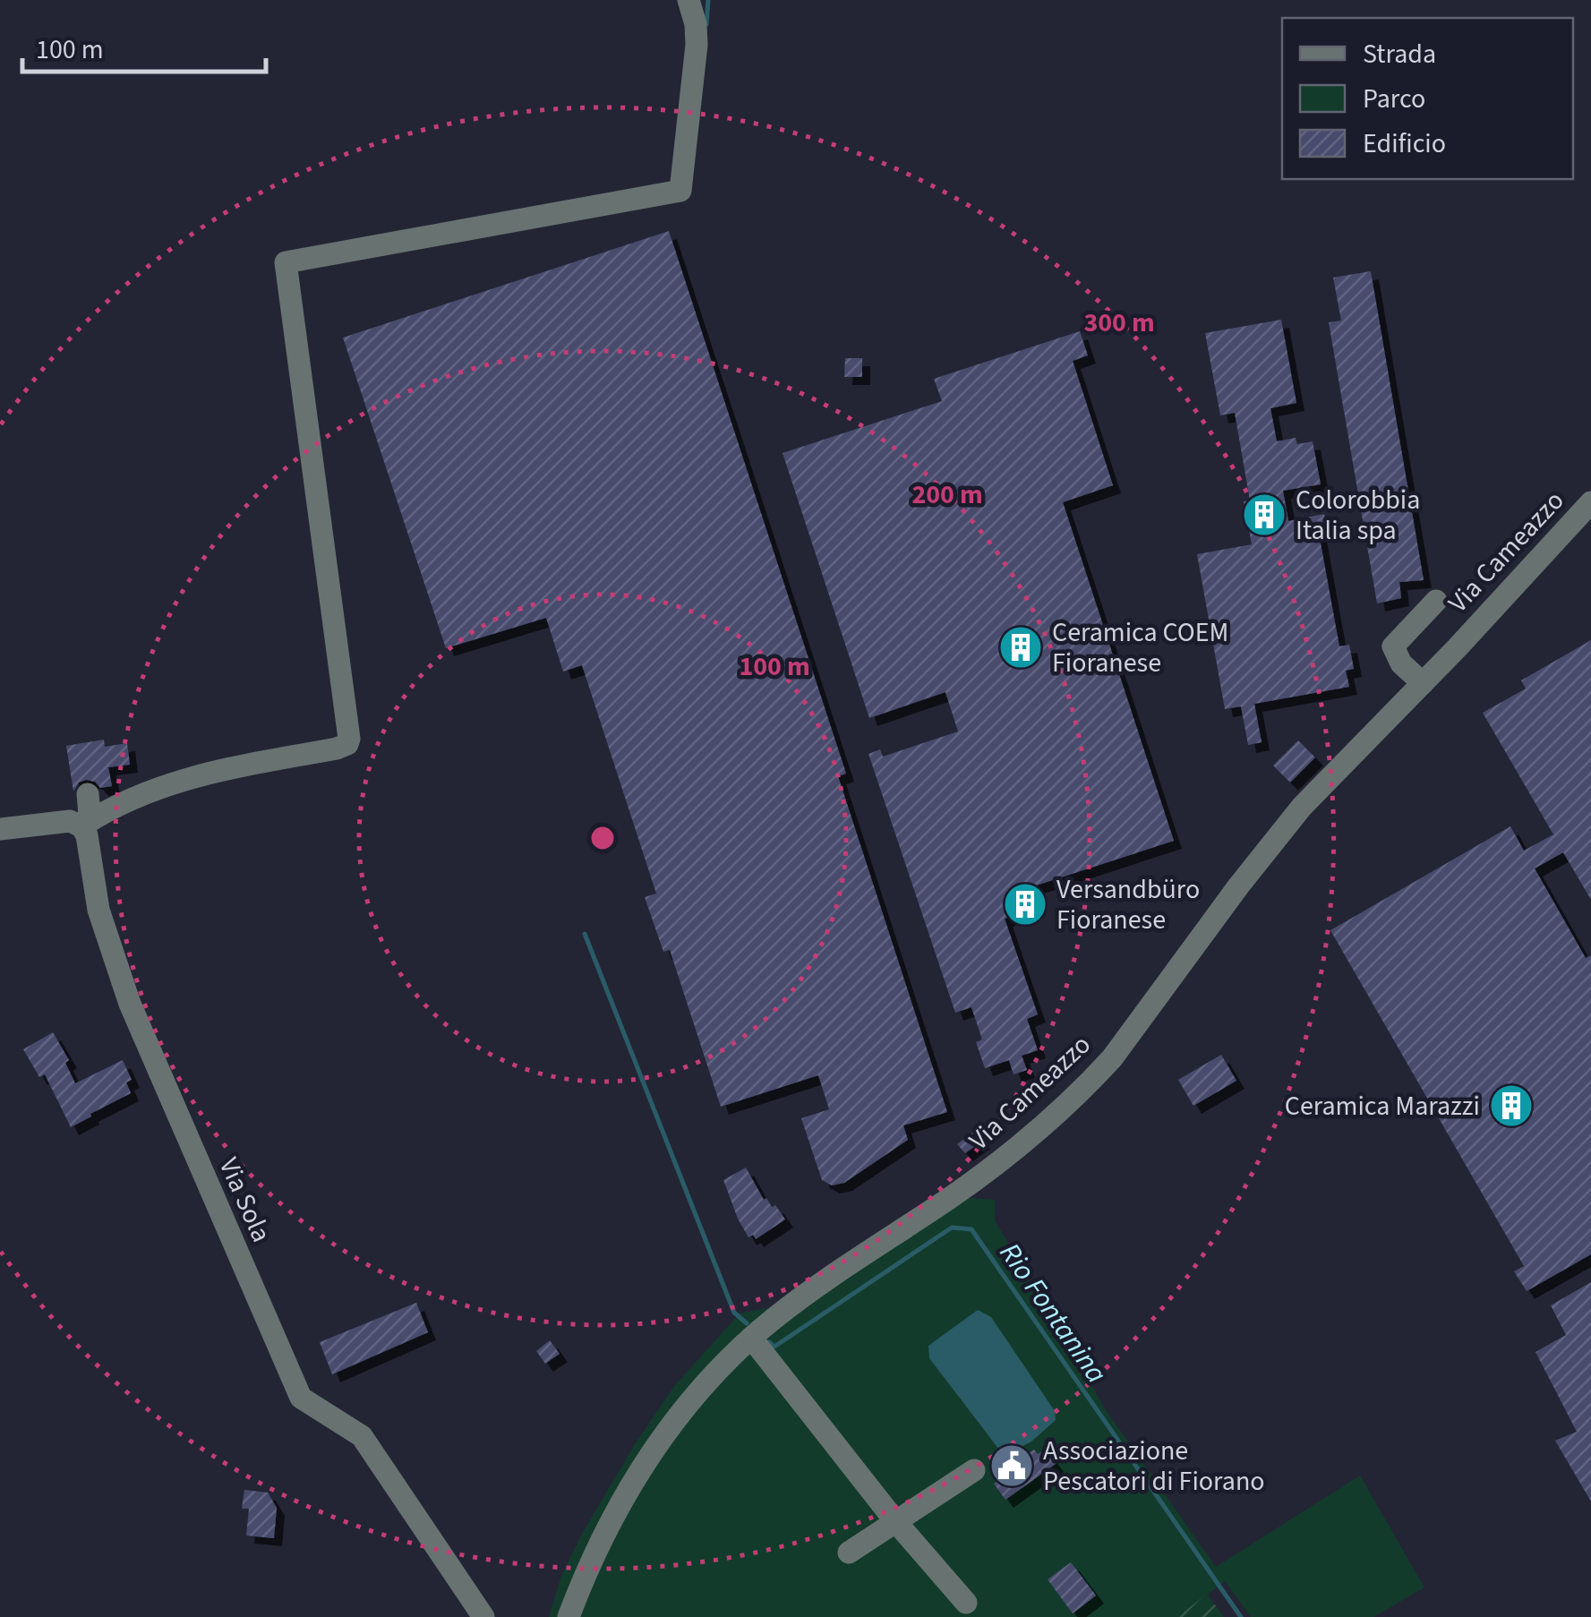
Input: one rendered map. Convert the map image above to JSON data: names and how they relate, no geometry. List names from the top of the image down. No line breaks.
{"streets":{"street":["Via Cameazzo","Via Sola"]},"water":["Rio Fontanina"],"places":{"building":["Colorobbia Italia spa","Ceramica COEM Fioranese","Versandbüro Fioranese","Ceramica Marazzi"],"public building":["Associazione Pescatori di Fiorano"]},"legend":["Strada","Parco","Edificio"],"scale_bar":"100 m","rings":["300 m","200 m","100 m"]}
